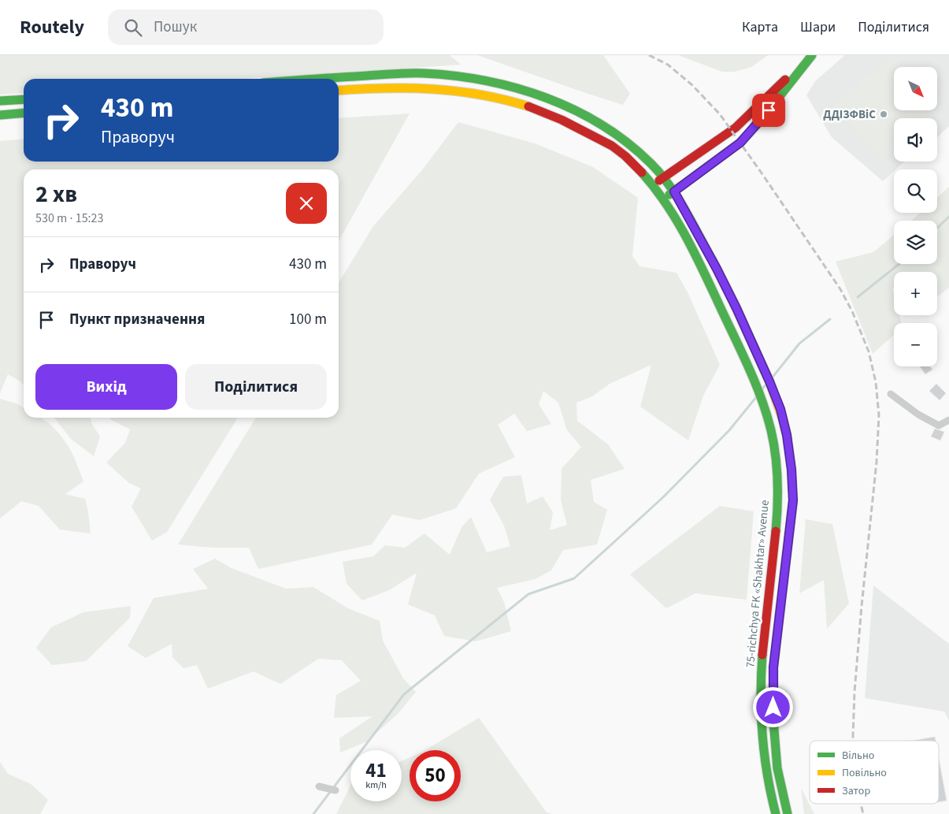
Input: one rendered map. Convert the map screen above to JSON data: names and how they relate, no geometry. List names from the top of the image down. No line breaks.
{"streets":{"main road":["75-richchya FK «Shakhtar» Avenue"]},"places":["ДДІЗФВіС"],"legend":["Вільно","Повільно","Затор"],"north":"bottom right","page":{"header":"Routely","search":"Пошук","nav":["Карта","Шари","Поділитися"],"map_buttons":["+","−"],"turn":["430 m","Праворуч"],"heading":["2 хв","530 m · 15:23"],"list":[{"name":"Праворуч","value":"430 m"},{"name":"Пункт призначення","value":"100 m"}],"buttons":["Вихід","Поділитися"],"speed":"41 km/h","limit":"50"}}
